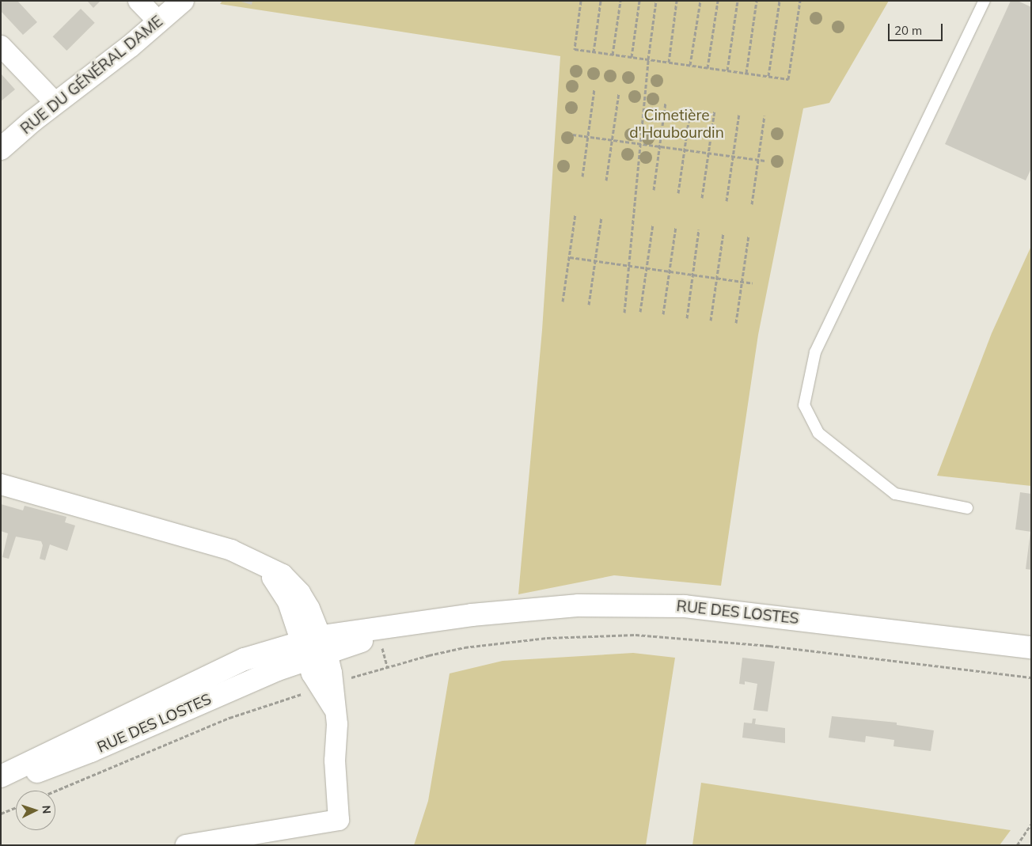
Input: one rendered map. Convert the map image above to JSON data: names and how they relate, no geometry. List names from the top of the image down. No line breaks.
{"streets":{"main road":["RUE DU GÉNÉRAL DAME","RUE DES LOSTES"]},"parks":["Cimetière d'Haubourdin"],"scale_bar":"20 m","north":"right"}
